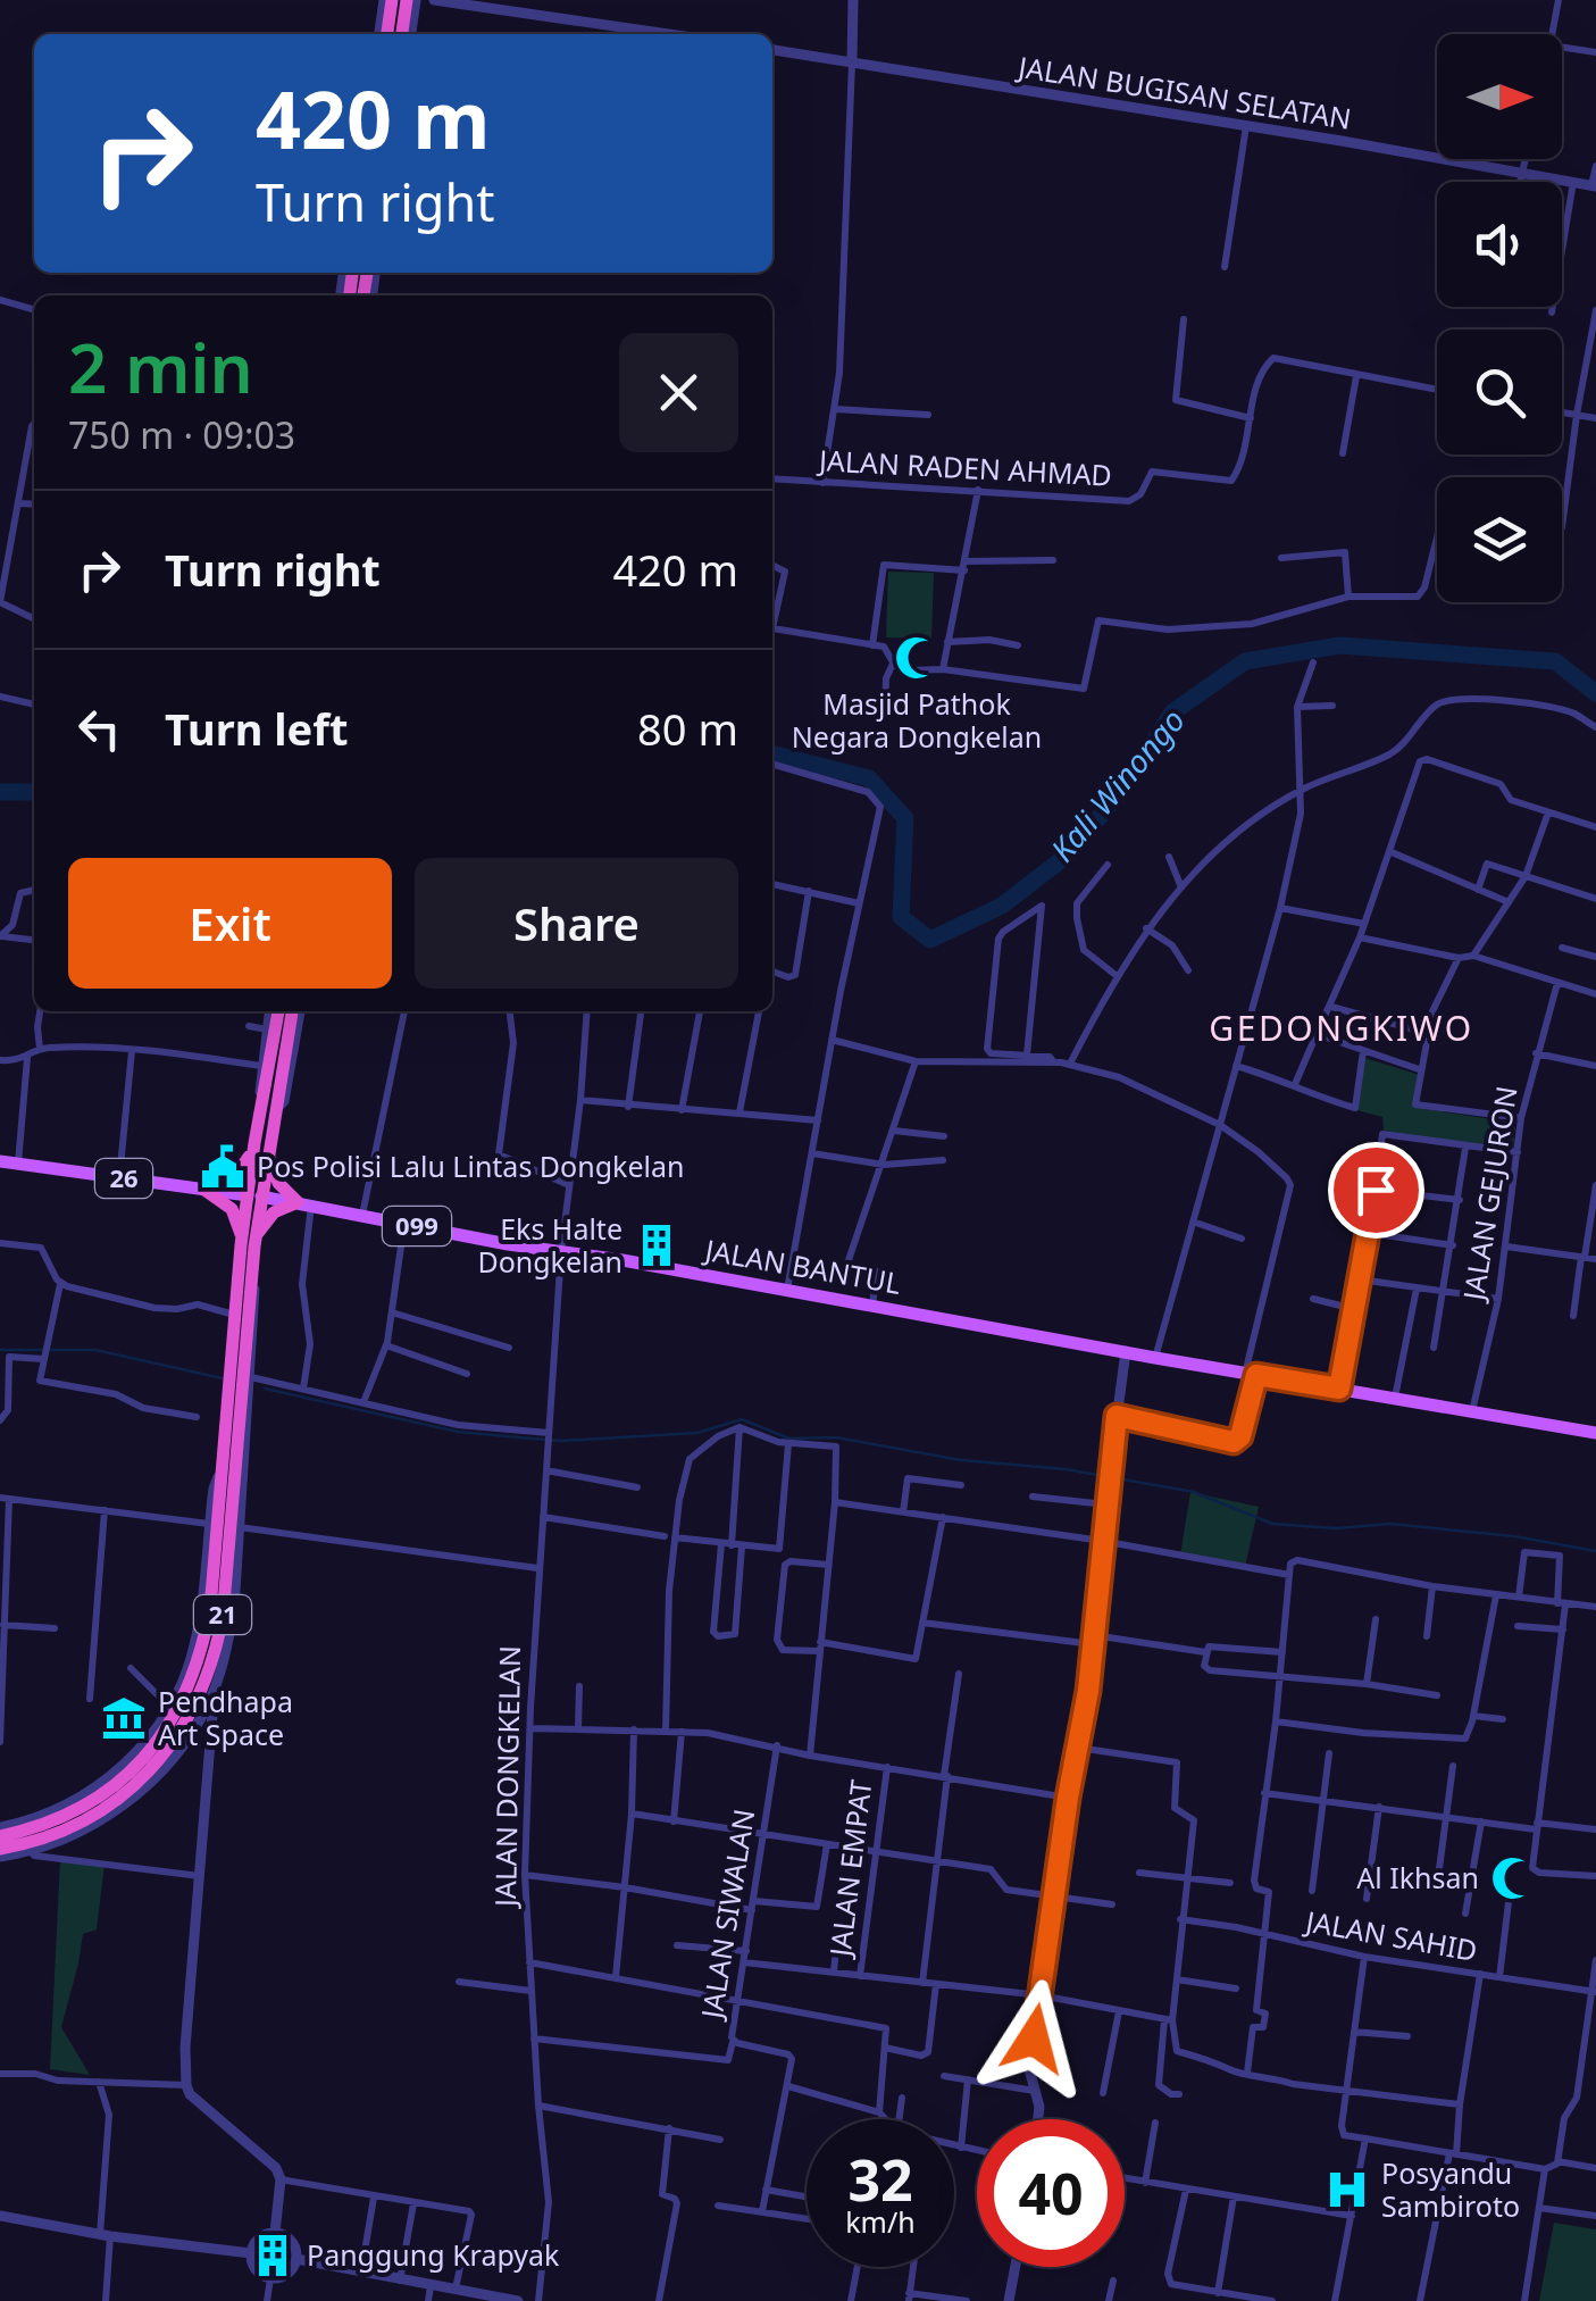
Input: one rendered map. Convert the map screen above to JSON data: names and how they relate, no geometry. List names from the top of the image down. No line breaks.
{"streets":{"highway":["21"],"main road":["26","099","JALAN BANTUL"],"street":["JALAN BUGISAN SELATAN","JALAN RADEN AHMAD","JALAN GEJURON","JALAN DONGKELAN","JALAN EMPAT","JALAN SIWALAN","JALAN SAHID"]},"crossings":[["JALAN GEJURON","JALAN BANTUL"],["JALAN BANTUL","21"],["JALAN BANTUL","JALAN DONGKELAN"]],"districts":["GEDONGKIWO"],"water":["Kali Winongo"],"places":{"mosque":["Masjid Pathok Negara Dongkelan","Al Ikhsan"],"public building":["Pos Polisi Lalu Lintas Dongkelan"],"building":["Eks Halte Dongkelan","Panggung Krapyak"],"museum":["Pendhapa Art Space"],"hospital":["Posyandu Sambiroto"]},"north":"right","page":{"turn":["420 m","Turn right"],"heading":["2 min","750 m · 09:03"],"list":[{"name":"Turn right","value":"420 m"},{"name":"Turn left","value":"80 m"}],"buttons":["Exit","Share"],"speed":"32 km/h","limit":"40"}}
